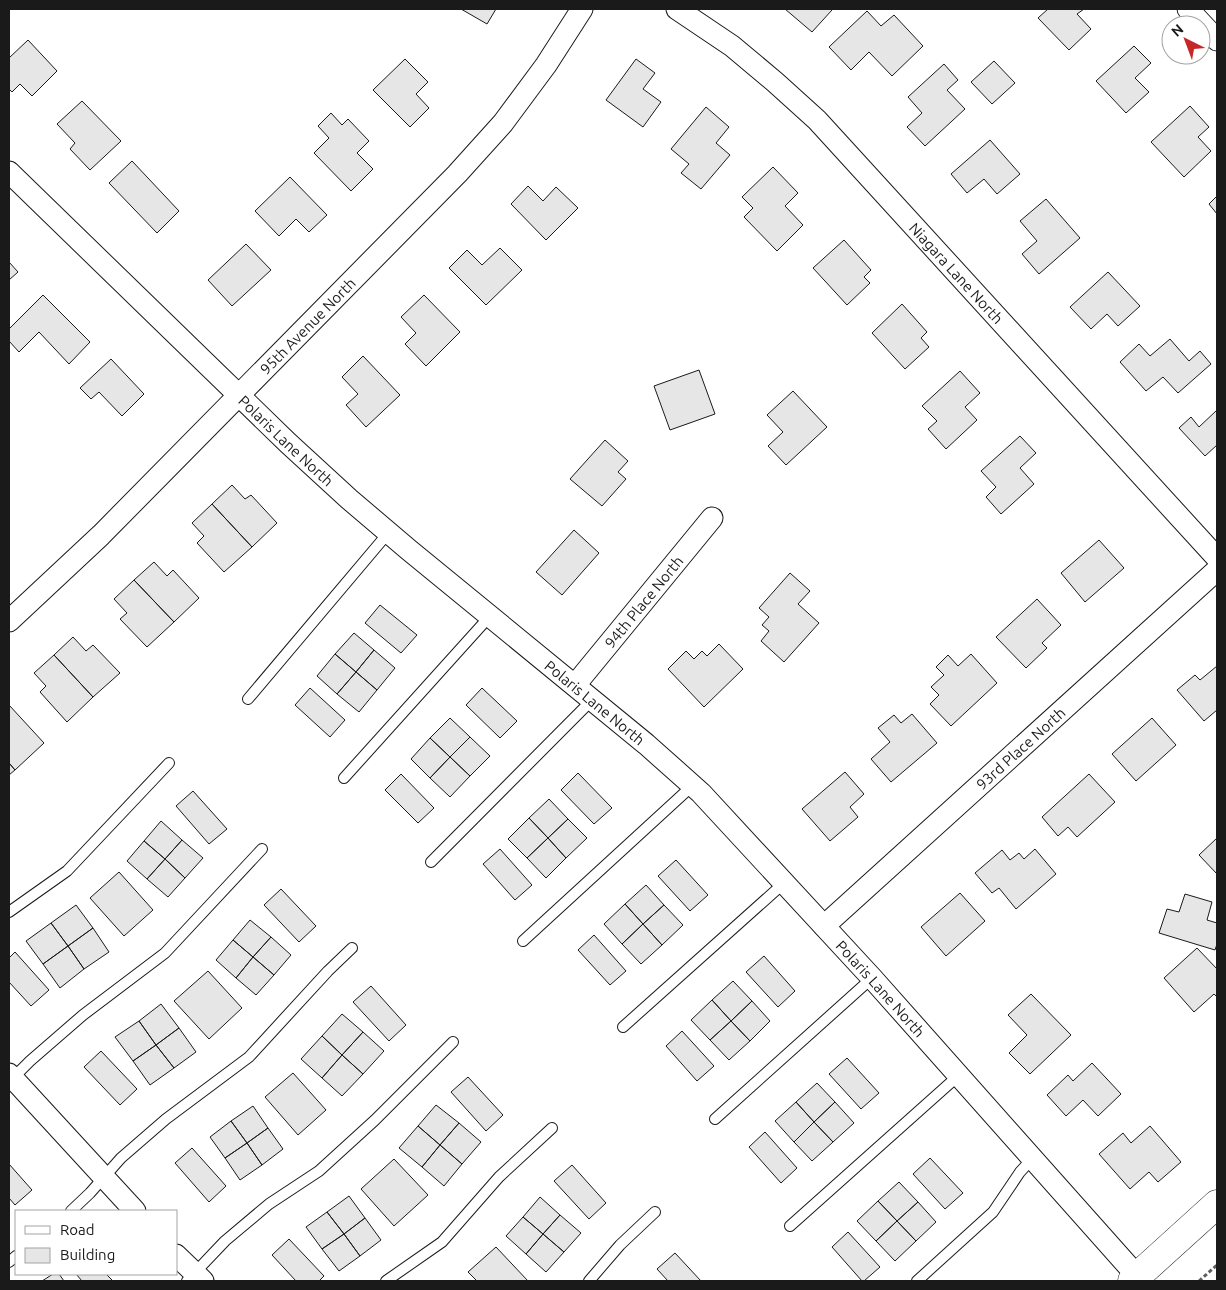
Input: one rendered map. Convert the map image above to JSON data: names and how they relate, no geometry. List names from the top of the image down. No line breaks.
{"streets":{"street":["Niagara Lane North","95th Avenue North","Polaris Lane North","94th Place North","93rd Place North"]},"crossings":[["95th Avenue North","Polaris Lane North"],["Polaris Lane North","94th Place North"],["Polaris Lane North","93rd Place North"]],"legend":["Road","Building"],"north":"top left"}
